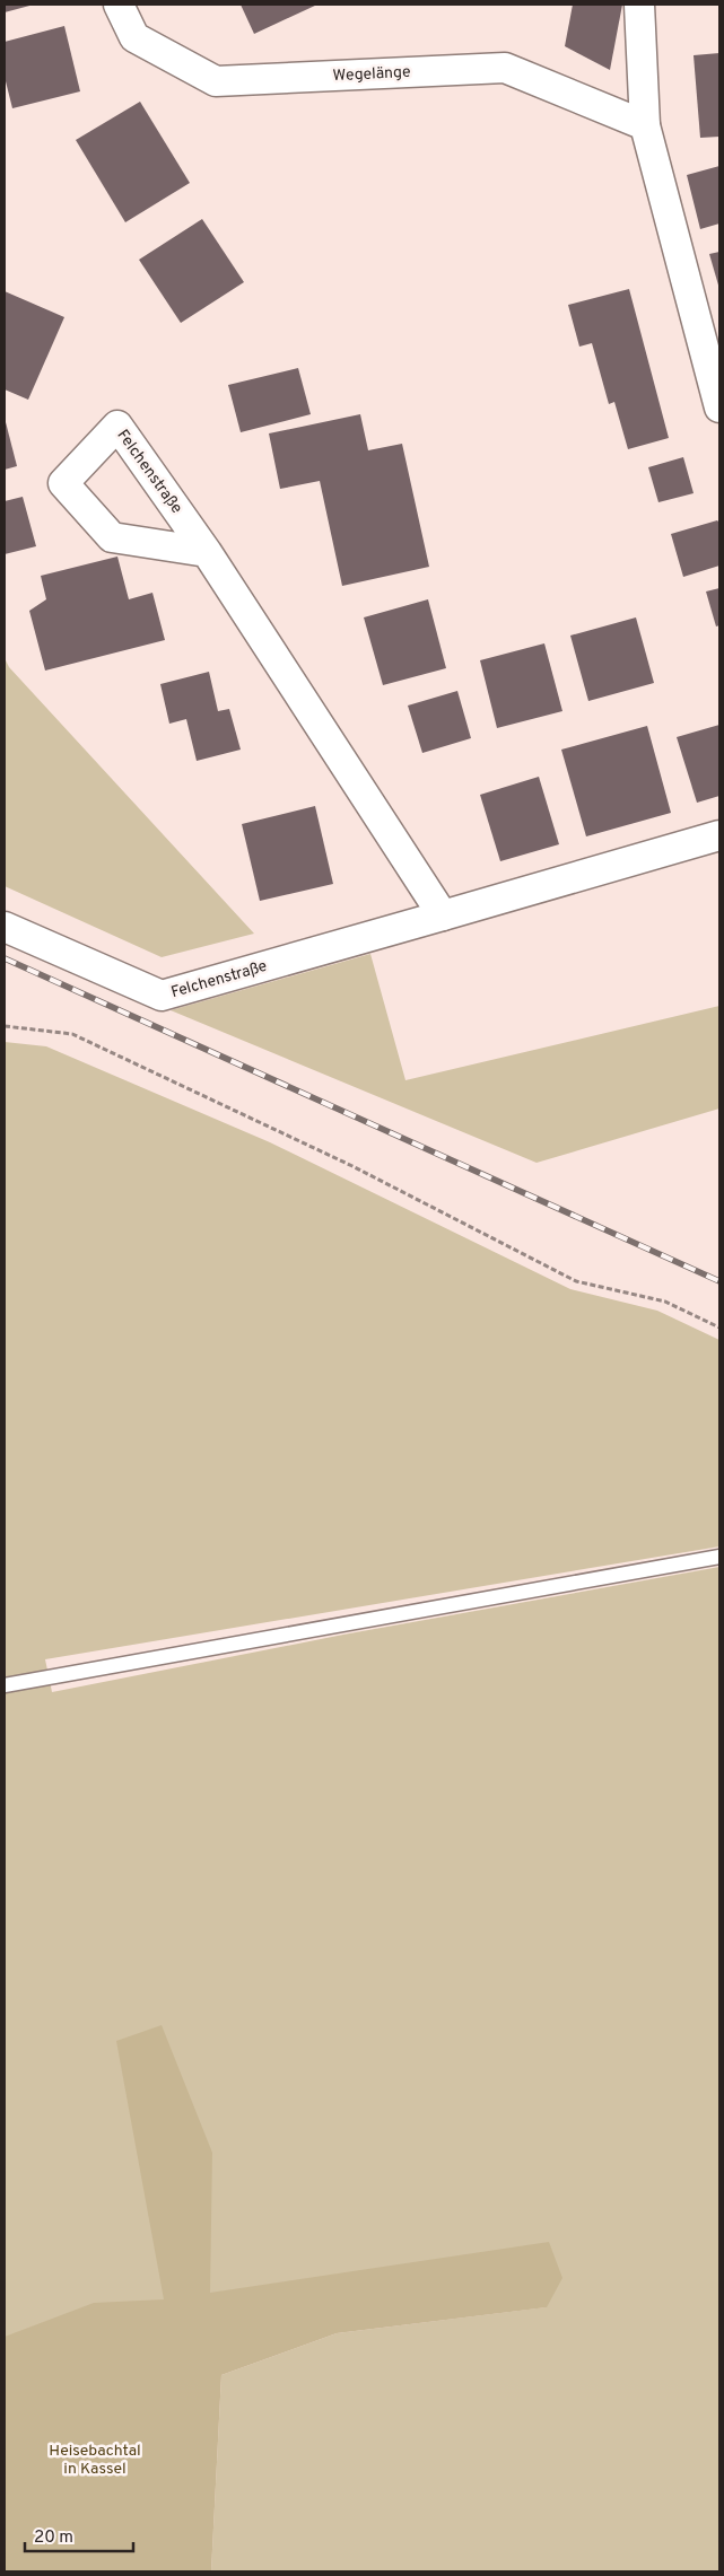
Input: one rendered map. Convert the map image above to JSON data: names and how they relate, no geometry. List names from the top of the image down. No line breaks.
{"streets":{"street":["Wegelänge","Felchenstraße"]},"parks":["Heisebachtal in Kassel"],"scale_bar":"20 m"}
